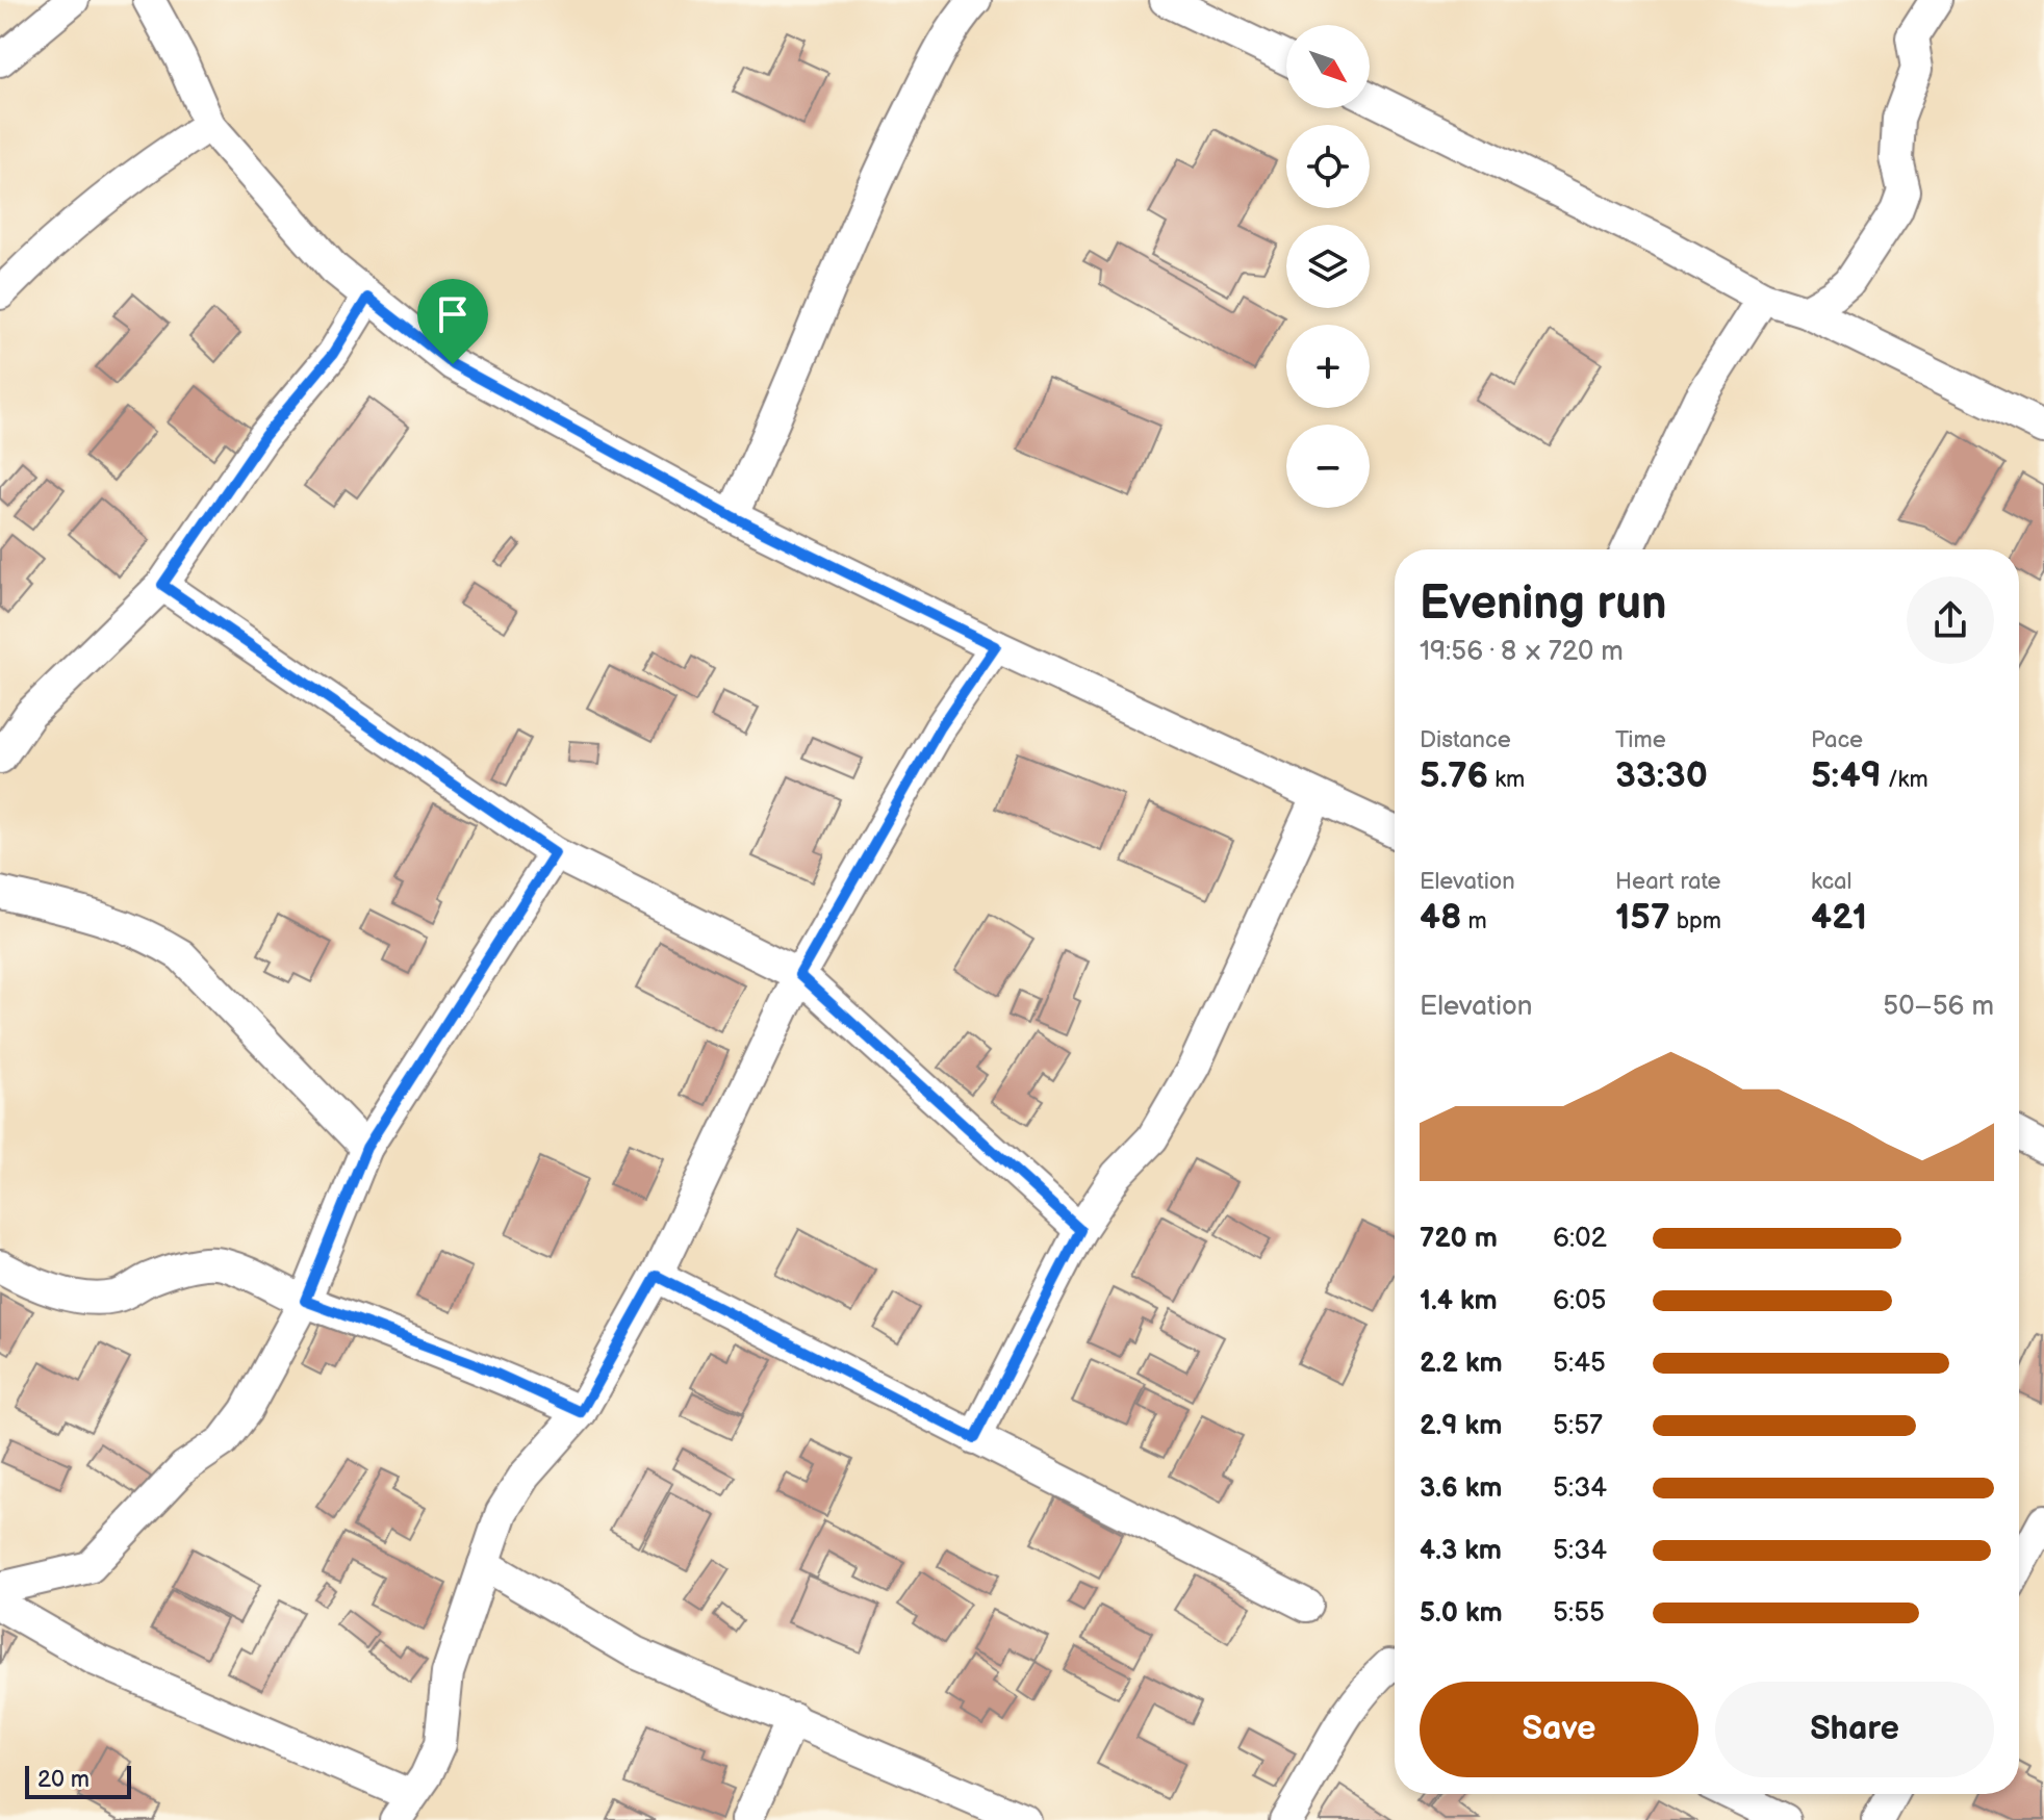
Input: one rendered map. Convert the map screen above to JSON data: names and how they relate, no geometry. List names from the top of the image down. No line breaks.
{"scale_bar":"20 m","north":"bottom right","page":{"map_buttons":["+","−"],"heading":["Evening run","19:56 · 8 × 720 m"],"stats":[["Distance","5.76 km"],["Time","33:30"],["Pace","5:49 /km"],["Elevation","48 m"],["Heart rate","157 bpm"],["kcal","421"]],"chart":["Elevation","50–56 m"],"list":[{"name":"720 m","note":"6:02"},{"name":"1.4 km","note":"6:05"},{"name":"2.2 km","note":"5:45"},{"name":"2.9 km","note":"5:57"},{"name":"3.6 km","note":"5:34"},{"name":"4.3 km","note":"5:34"},{"name":"5.0 km","note":"5:55"}],"buttons":["Save","Share"],"scale":"20 m"}}
